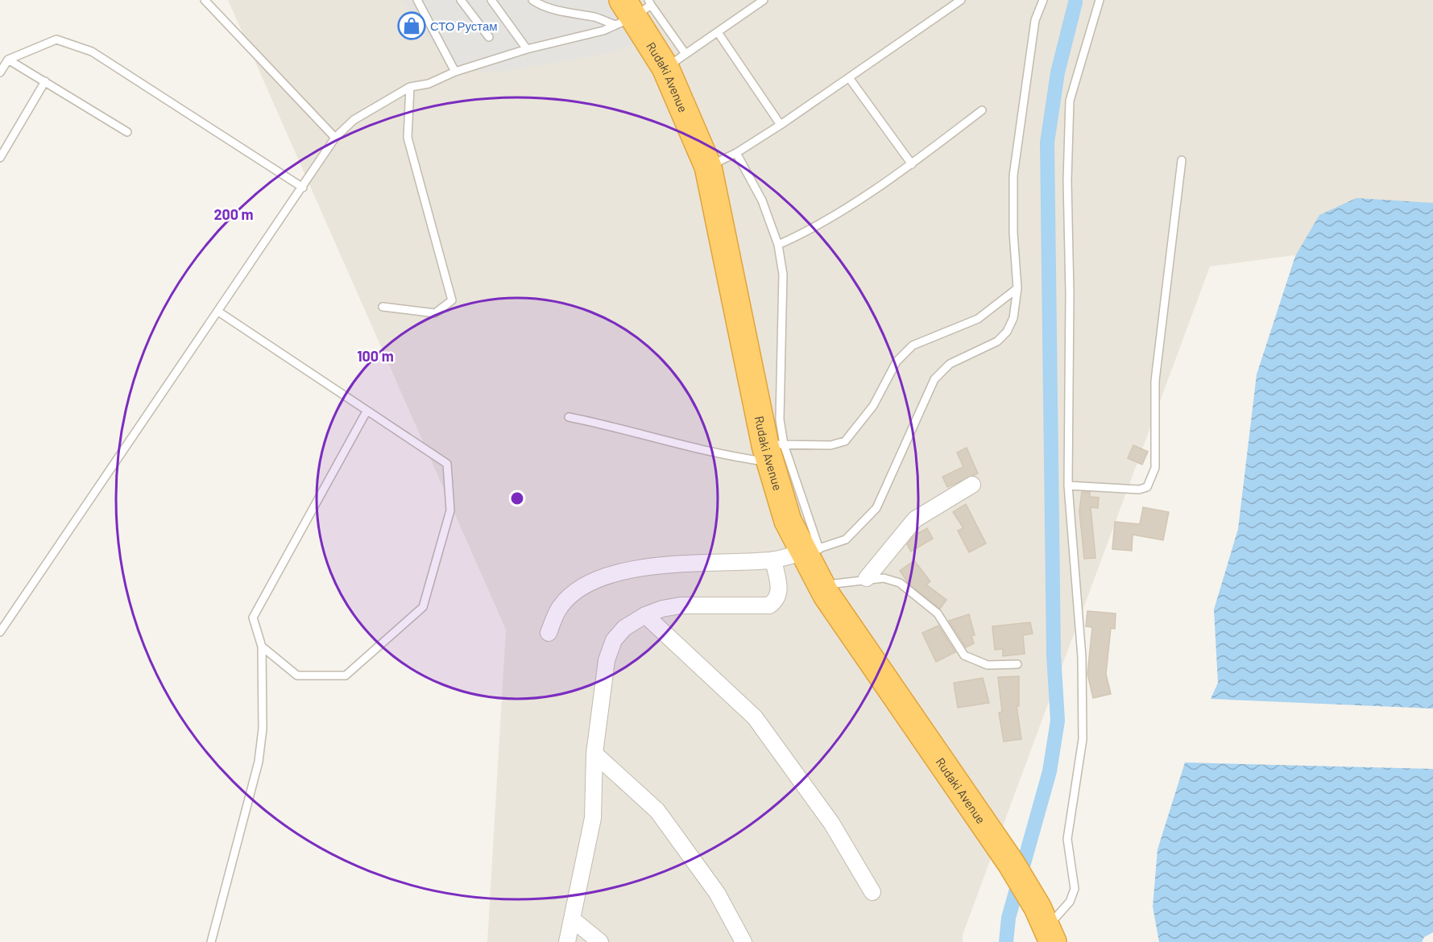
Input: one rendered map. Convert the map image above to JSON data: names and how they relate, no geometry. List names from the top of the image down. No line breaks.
{"streets":{"highway":["Rudaki Avenue"]},"places":{"shop":["СТО Рустам"]},"rings":["200 m","100 m"]}
